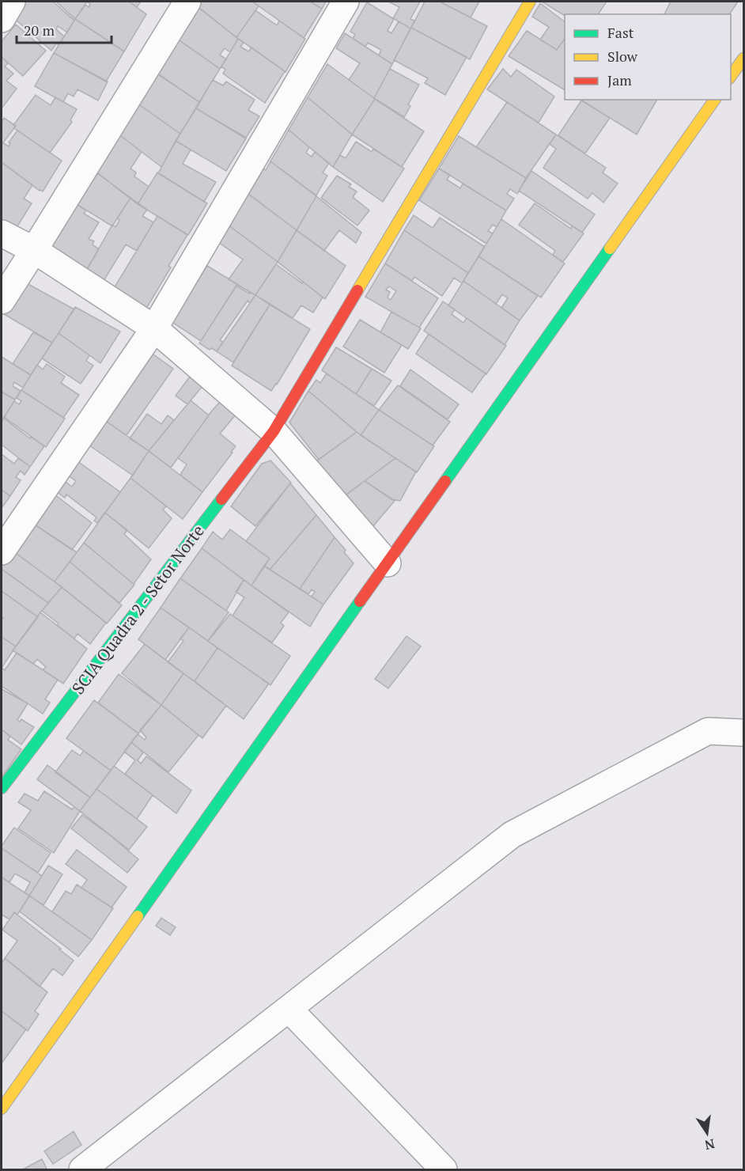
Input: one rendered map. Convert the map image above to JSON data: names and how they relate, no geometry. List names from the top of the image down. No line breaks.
{"streets":{"street":["SCIA Quadra 2 - Setor Norte"]},"legend":["Fast","Slow","Jam"],"scale_bar":"20 m","north":"bottom"}
